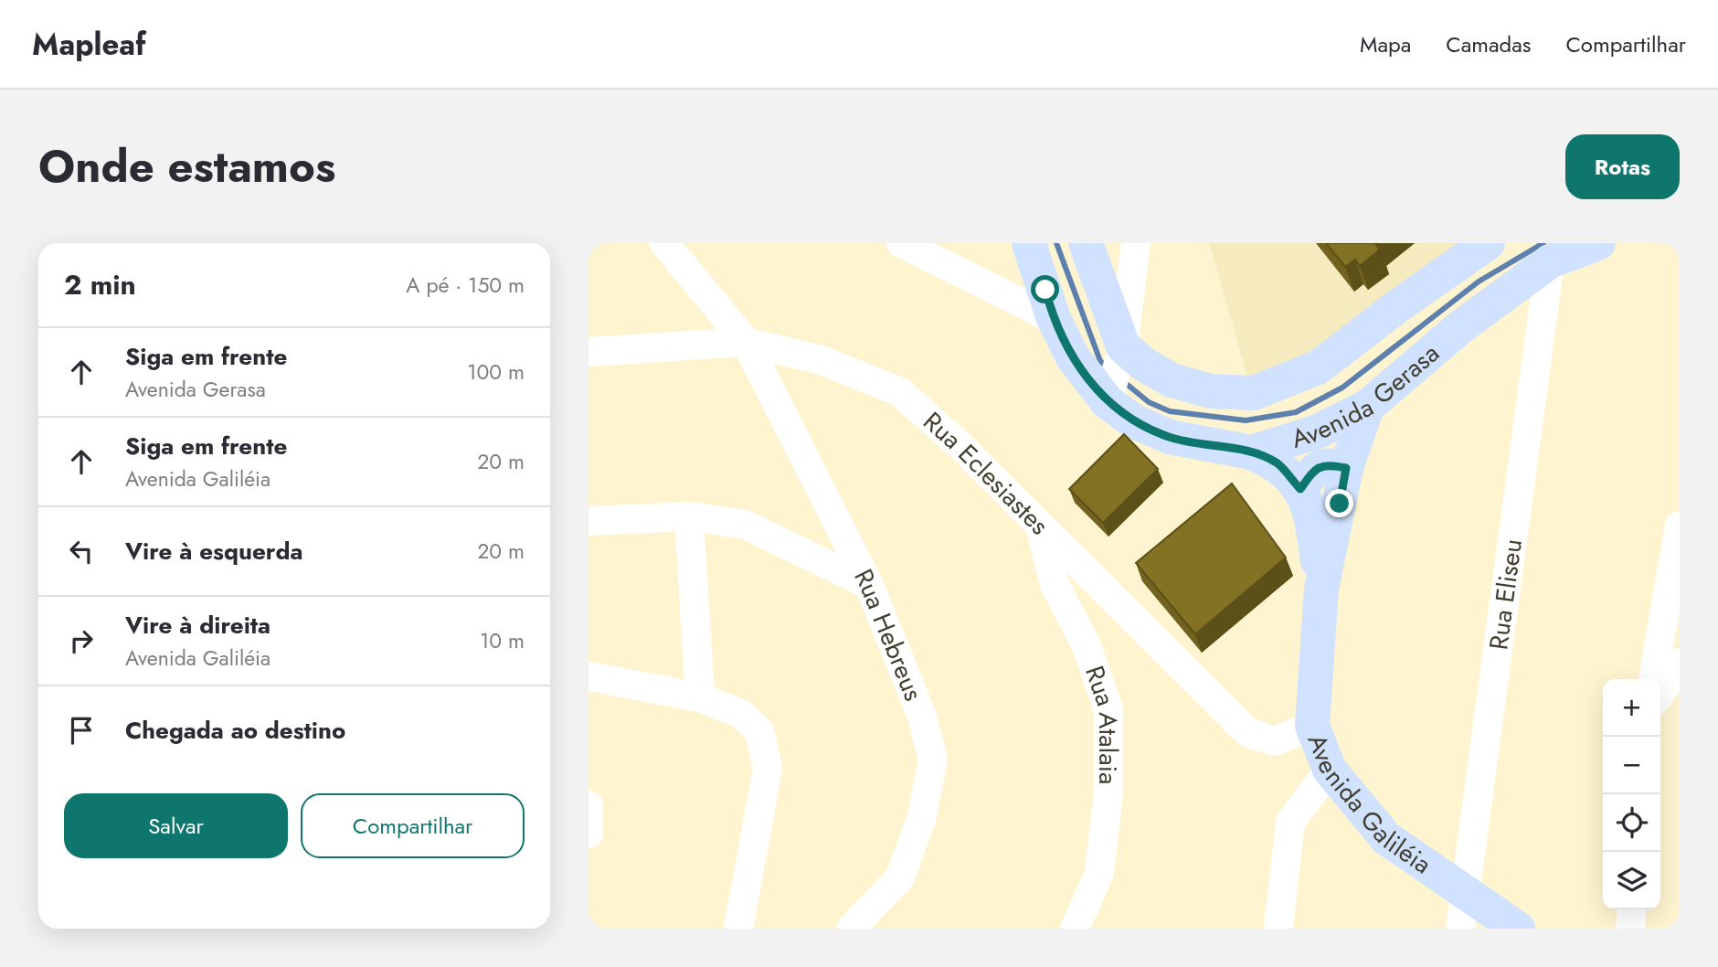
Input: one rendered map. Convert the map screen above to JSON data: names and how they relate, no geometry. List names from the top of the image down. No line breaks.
{"streets":{"main road":["Avenida Gerasa","Avenida Galiléia"],"street":["Rua Eclesiastes","Rua Eliseu","Rua Hebreus","Rua Atalaia"]},"crossings":[["Avenida Gerasa","Rua Eliseu"],["Avenida Gerasa","Avenida Galiléia"],["Rua Eclesiastes","Rua Hebreus"],["Rua Eclesiastes","Rua Atalaia"],["Rua Eclesiastes","Avenida Galiléia"],["Rua Eliseu","Avenida Galiléia"]],"page":{"header":"Mapleaf","nav":["Mapa","Camadas","Compartilhar"],"title":"Onde estamos","buttons":["Rotas",["Salvar","Compartilhar"]],"heading":["2 min","A pé · 150 m"],"list":[["Siga em frente","Avenida Gerasa","100 m"],["Siga em frente","Avenida Galiléia","20 m"],["Vire à esquerda","20 m"],["Vire à direita","Avenida Galiléia","10 m"],"Chegada ao destino"],"map_buttons":["+","−"]}}
